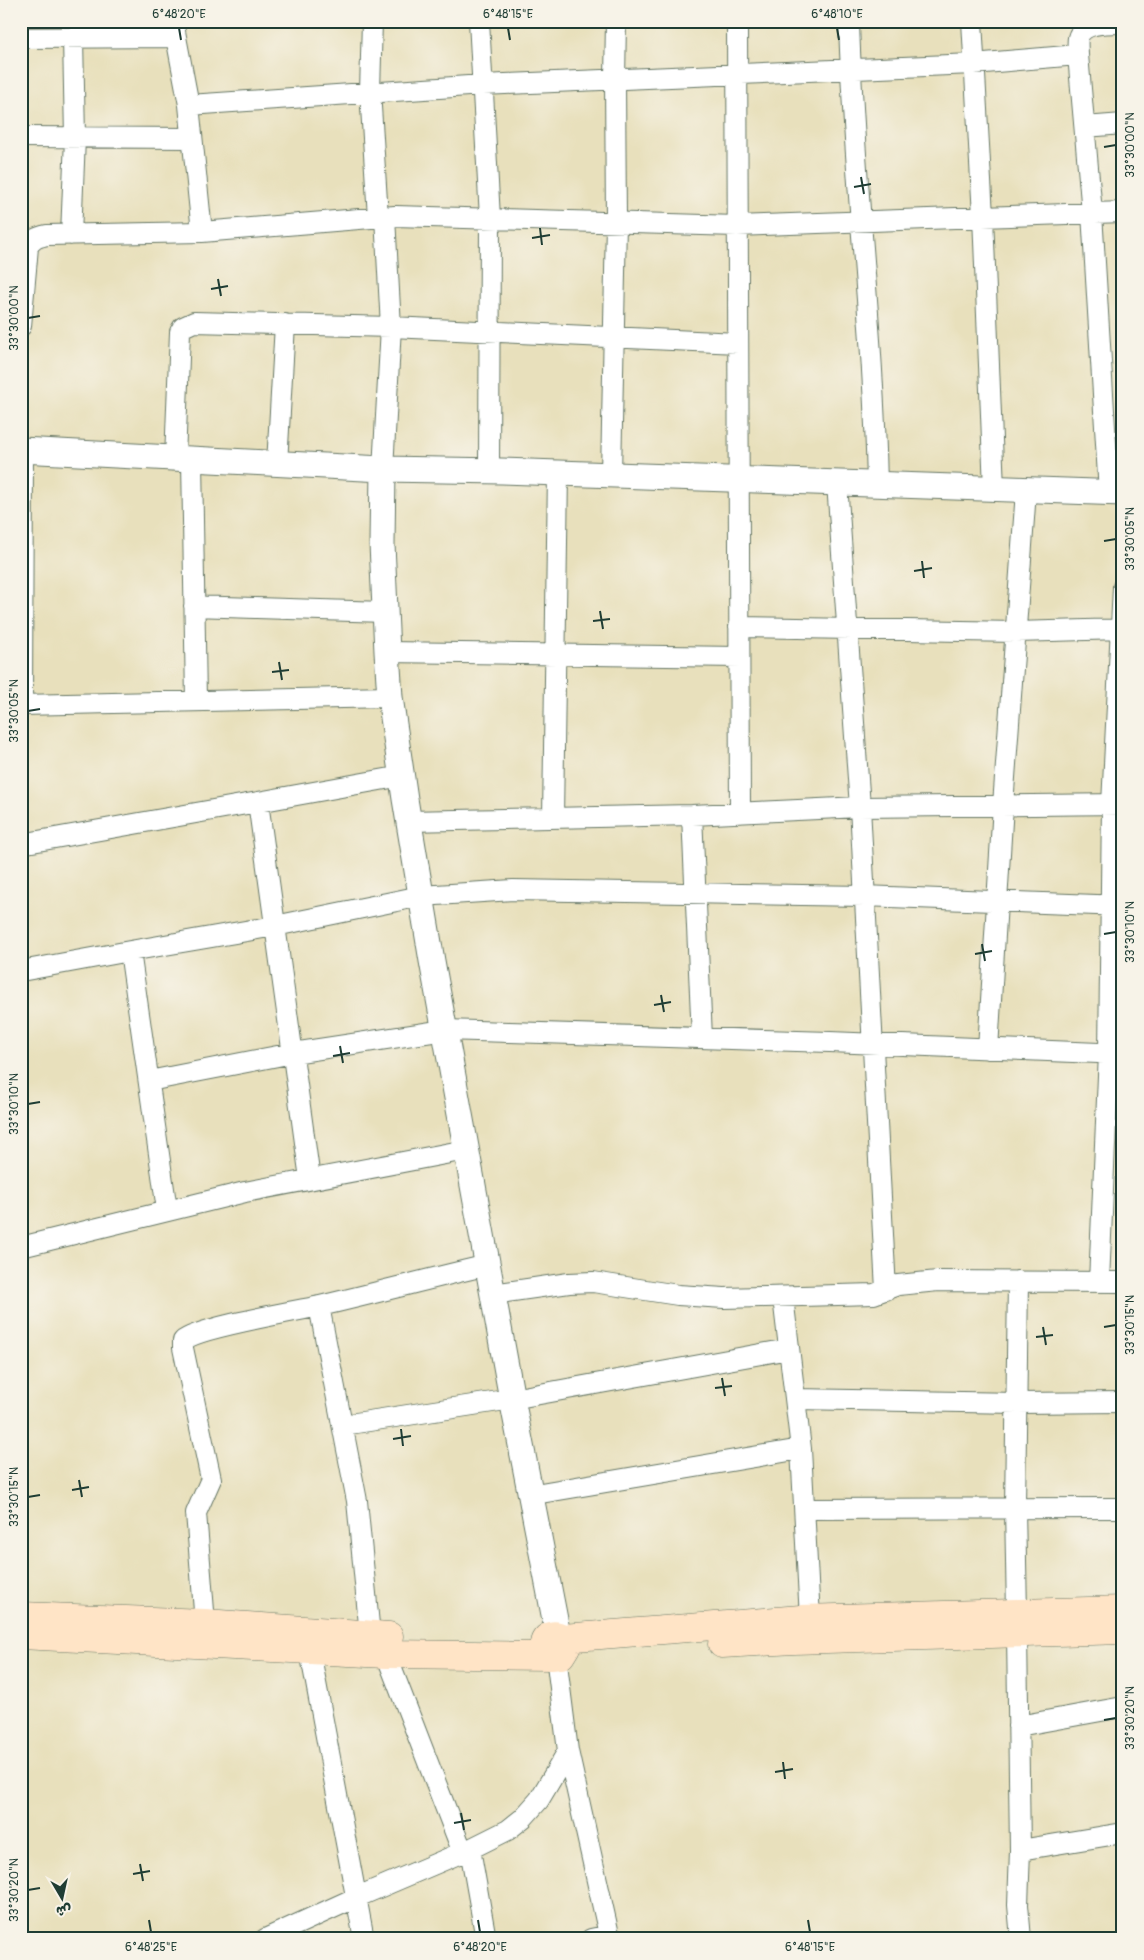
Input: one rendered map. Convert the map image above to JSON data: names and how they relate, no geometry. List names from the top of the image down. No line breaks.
{"north":"bottom","coordinates":["6°48'20\"E","6°48'15\"E","6°48'10\"E","33°30'00\"N","33°30'05\"N","33°30'10\"N","33°30'15\"N","33°30'20\"N","6°48'25\"E"]}
